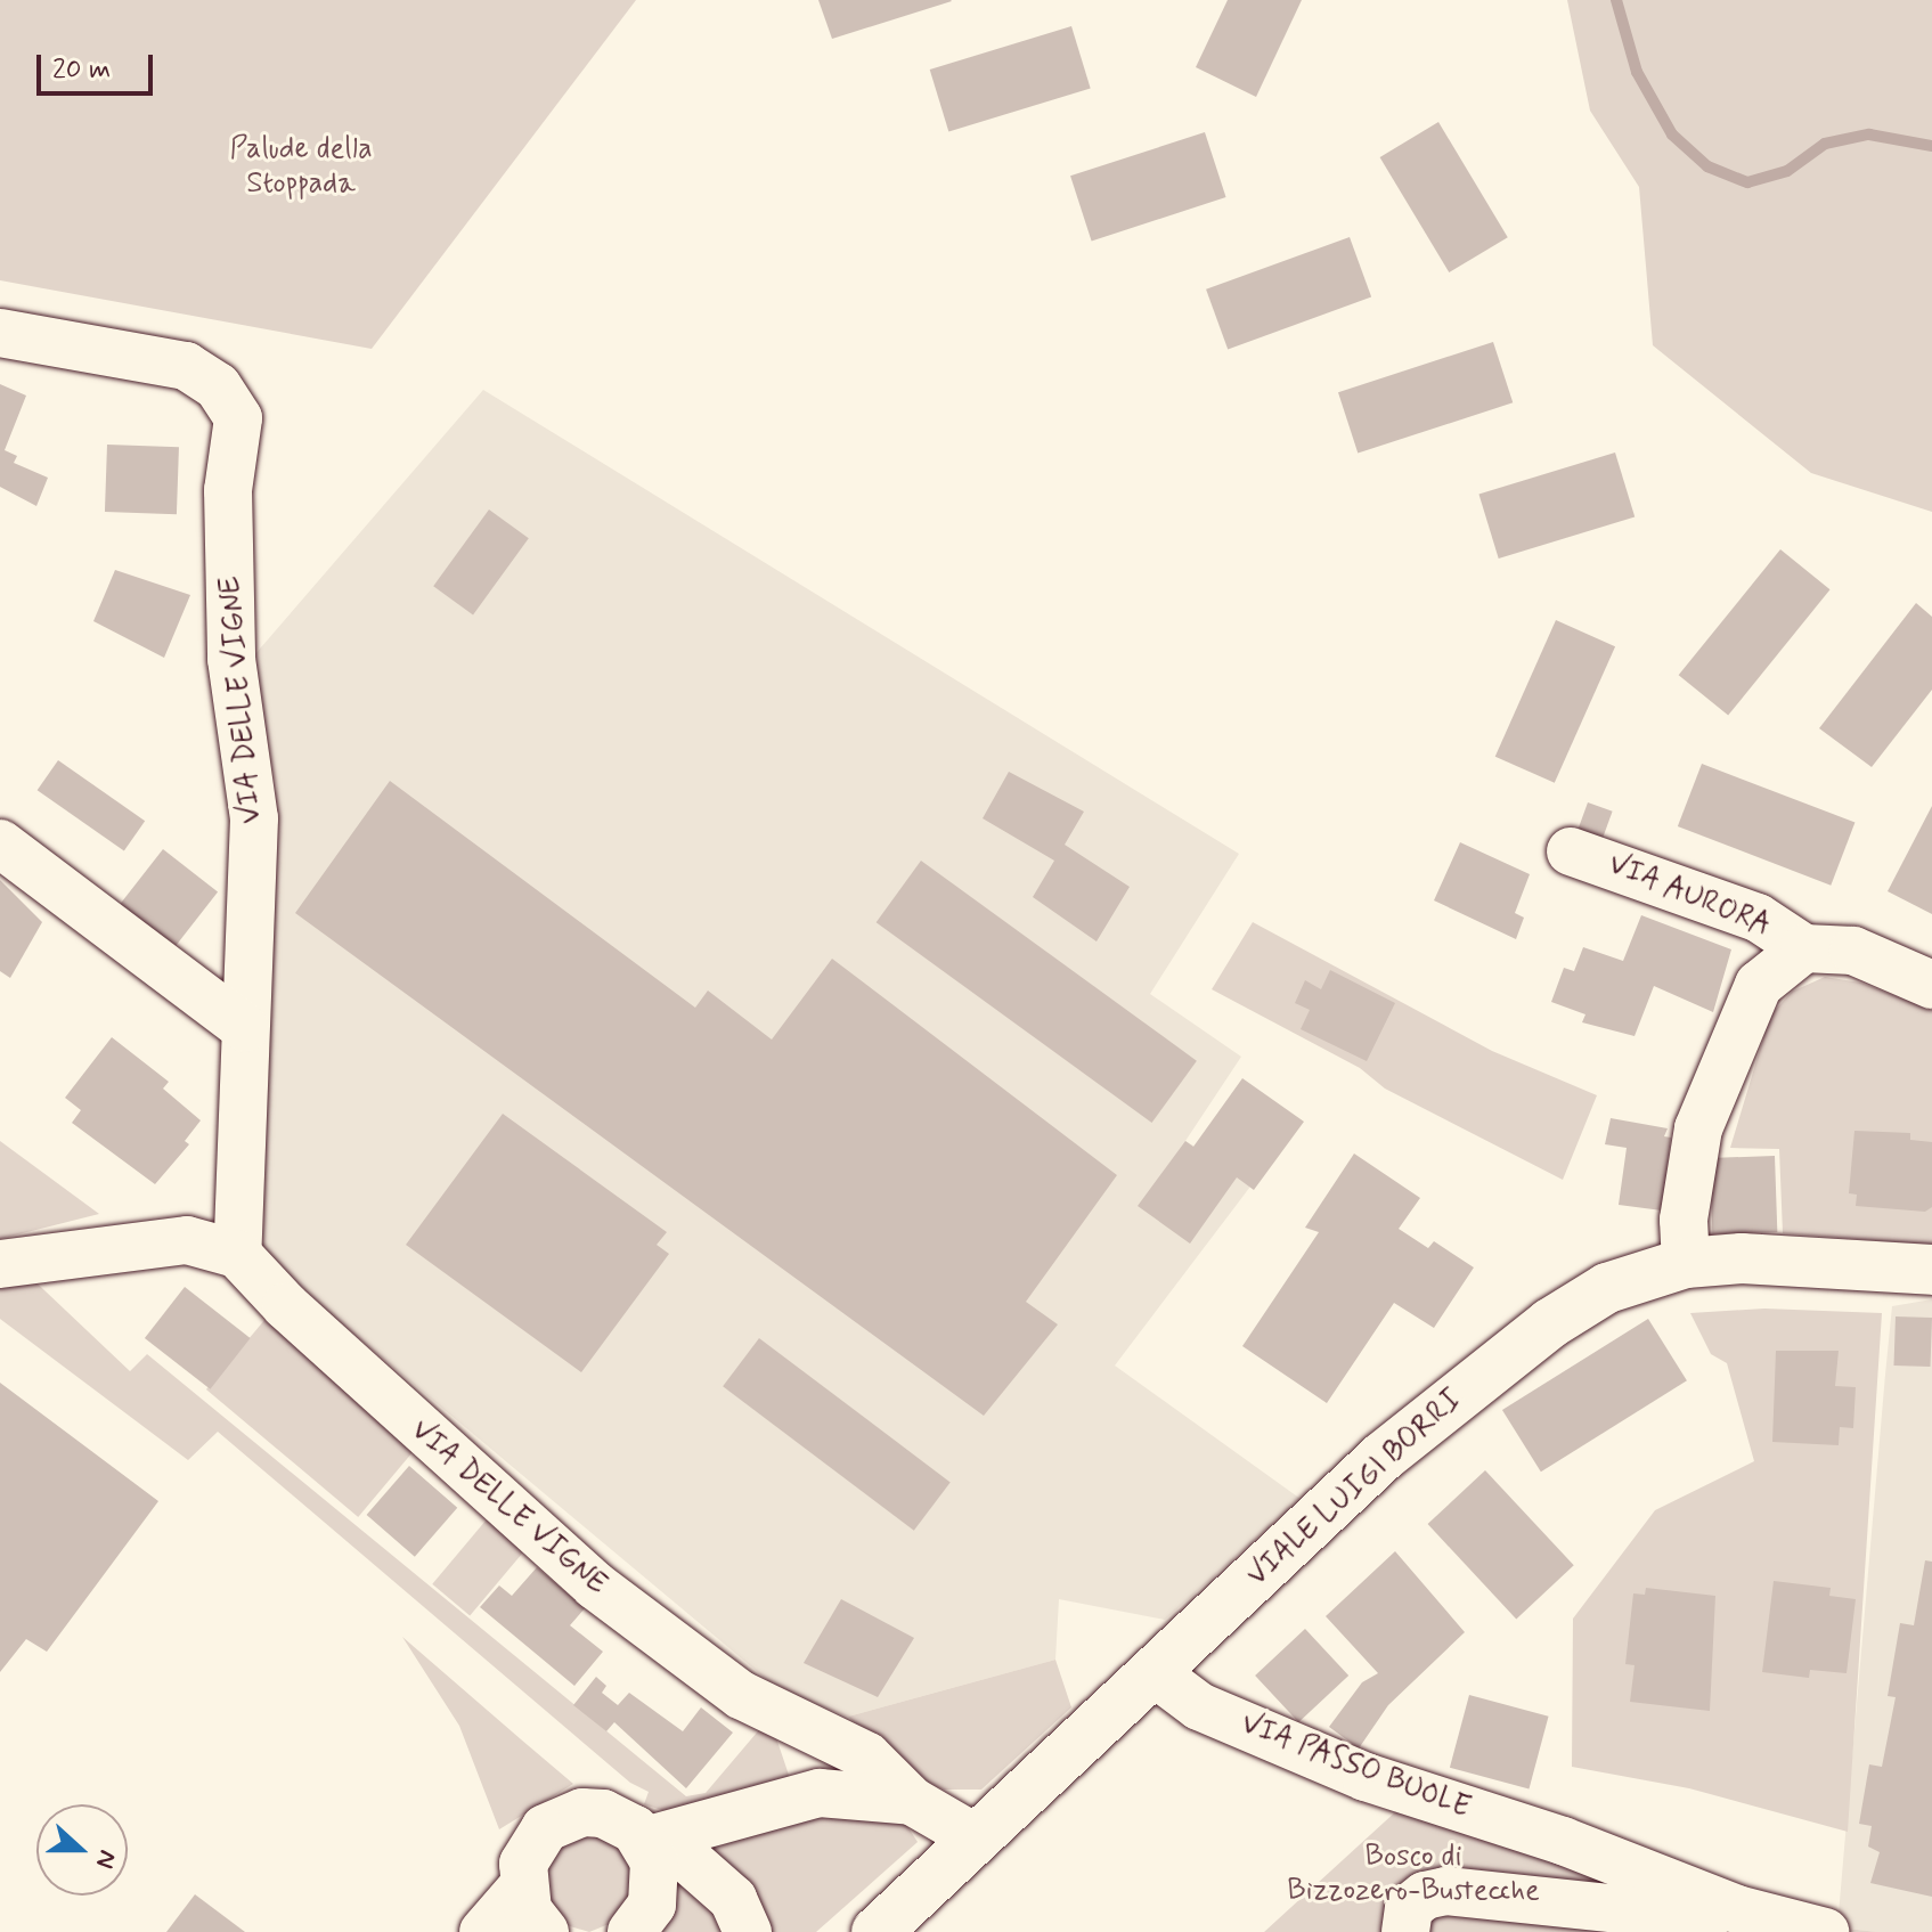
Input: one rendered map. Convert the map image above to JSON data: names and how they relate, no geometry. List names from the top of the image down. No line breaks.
{"streets":{"main road":["VIALE LUIGI BORRI"],"street":["VIA DELLE VIGNE","VIA AURORA","VIA PASSO BUOLE"]},"crossings":[["VIA AURORA","VIALE LUIGI BORRI"],["VIALE LUIGI BORRI","VIA PASSO BUOLE"]],"parks":["Palude della Stoppada","Bosco di Bizzozero-Bustecche"],"scale_bar":"20 m","north":"right"}
